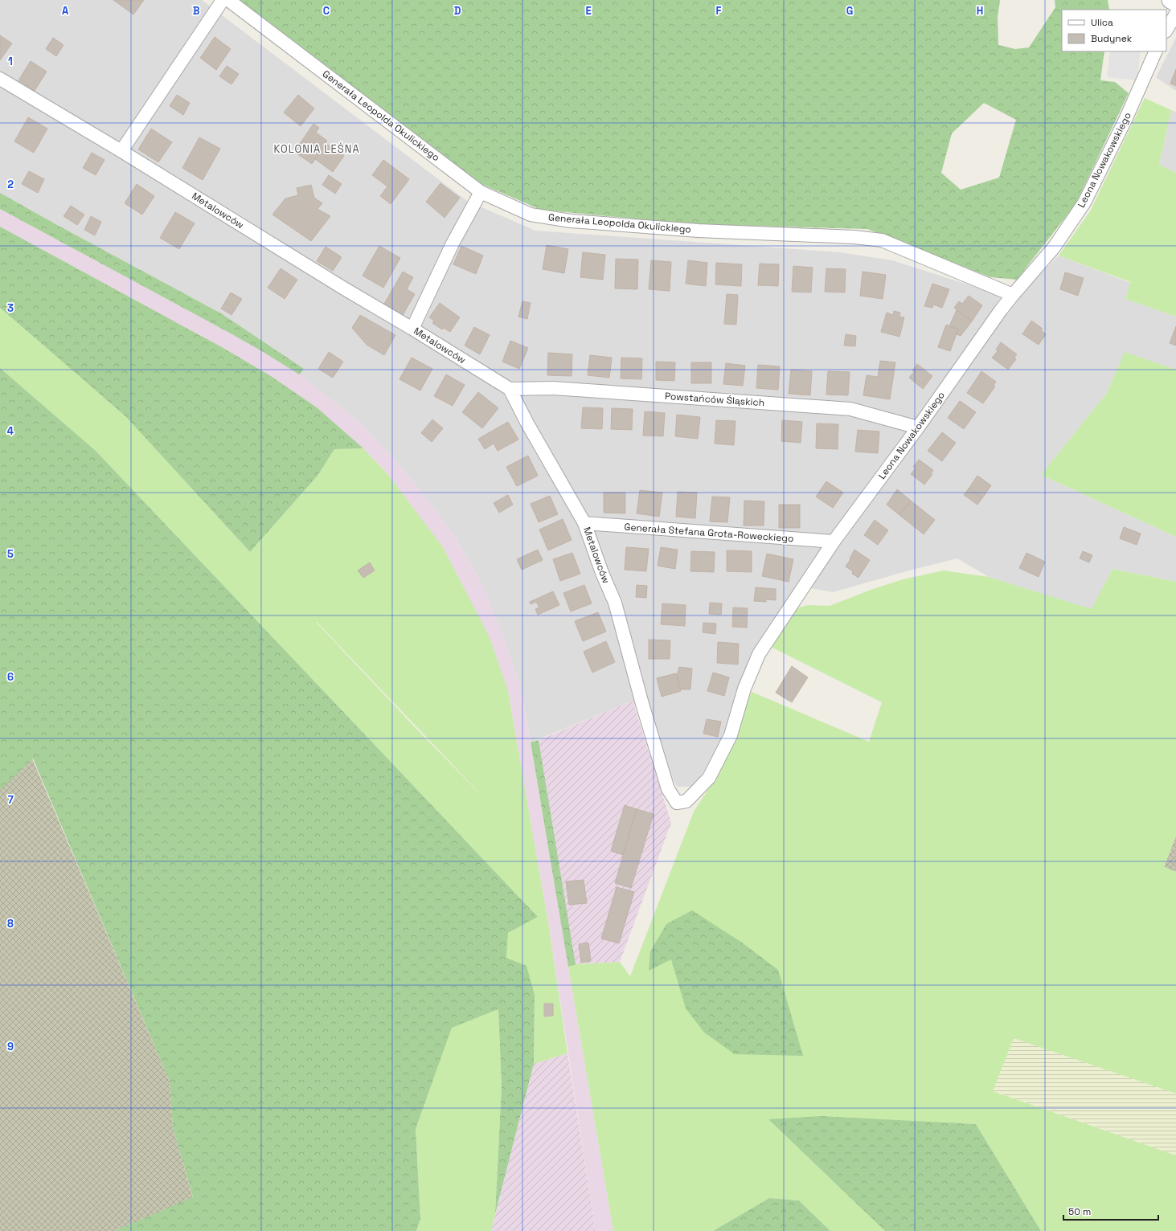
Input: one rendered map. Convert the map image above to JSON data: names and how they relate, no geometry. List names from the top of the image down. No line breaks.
{"streets":{"street":["Generała Leopolda Okulickiego","Leona Nowakowskiego","Metalowców","Powstańców Śląskich","Generała Stefana Grota-Roweckiego"]},"crossings":[["Generała Leopolda Okulickiego","Leona Nowakowskiego"],["Leona Nowakowskiego","Metalowców"],["Leona Nowakowskiego","Powstańców Śląskich"],["Leona Nowakowskiego","Generała Stefana Grota-Roweckiego"],["Metalowców","Powstańców Śląskich"],["Metalowców","Generała Stefana Grota-Roweckiego"]],"districts":["KOLONIA LEŚNA"],"legend":["Ulica","Budynek"],"scale_bar":"50 m","grid":{"columns":["A","B","C","D","E","F","G","H"],"rows":["1","2","3","4","5","6","7","8","9"]}}
